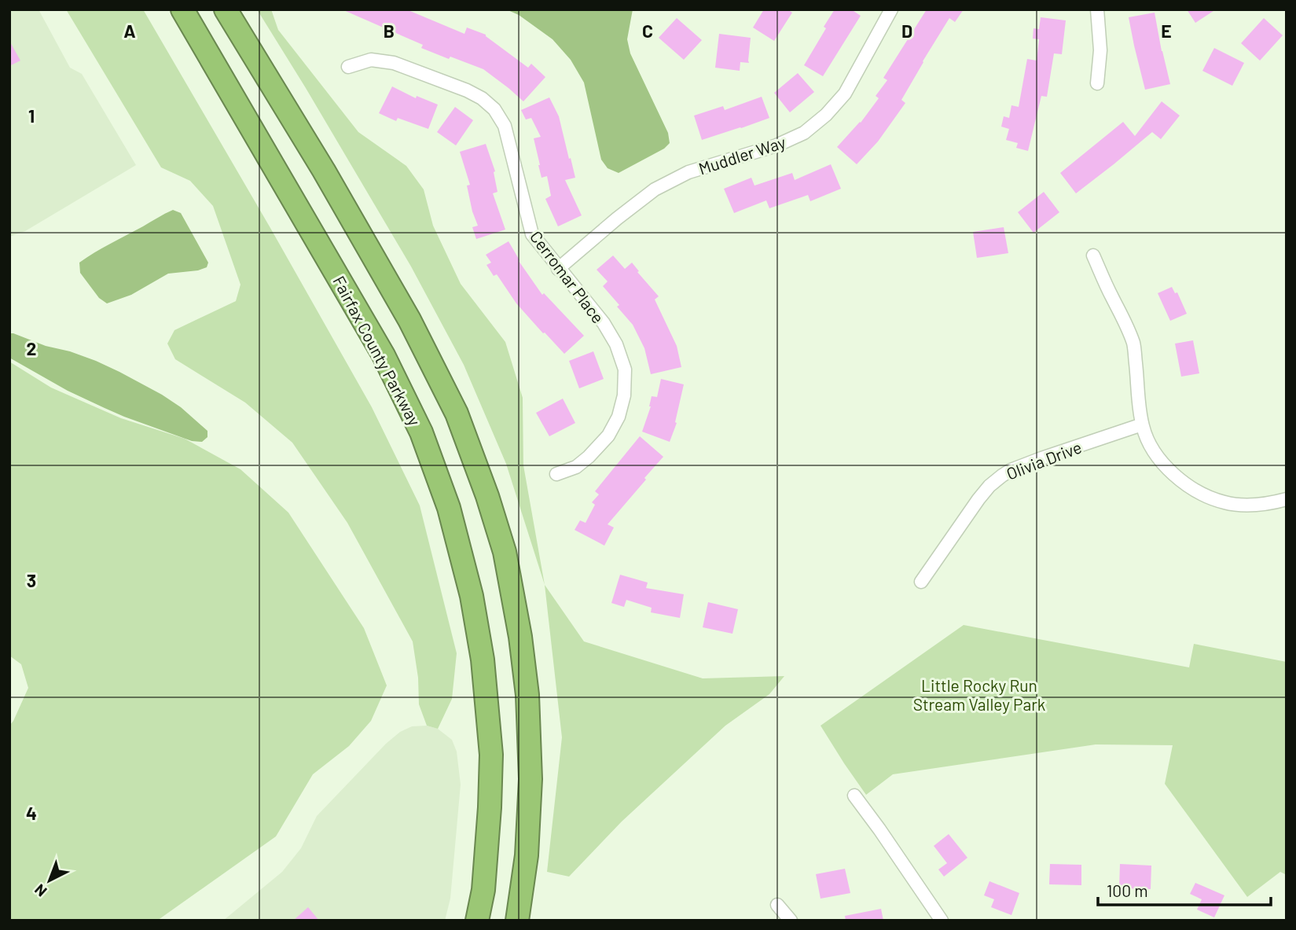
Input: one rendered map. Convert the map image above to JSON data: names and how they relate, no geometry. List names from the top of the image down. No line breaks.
{"streets":{"highway":["Fairfax County Parkway"],"street":["Muddler Way","Cerromar Place","Olivia Drive"]},"crossings":[["Muddler Way","Cerromar Place"]],"parks":["Little Rocky Run Stream Valley Park"],"scale_bar":"100 m","north":"bottom left","grid":{"columns":["A","B","C","D","E"],"rows":["1","2","3","4"]}}
